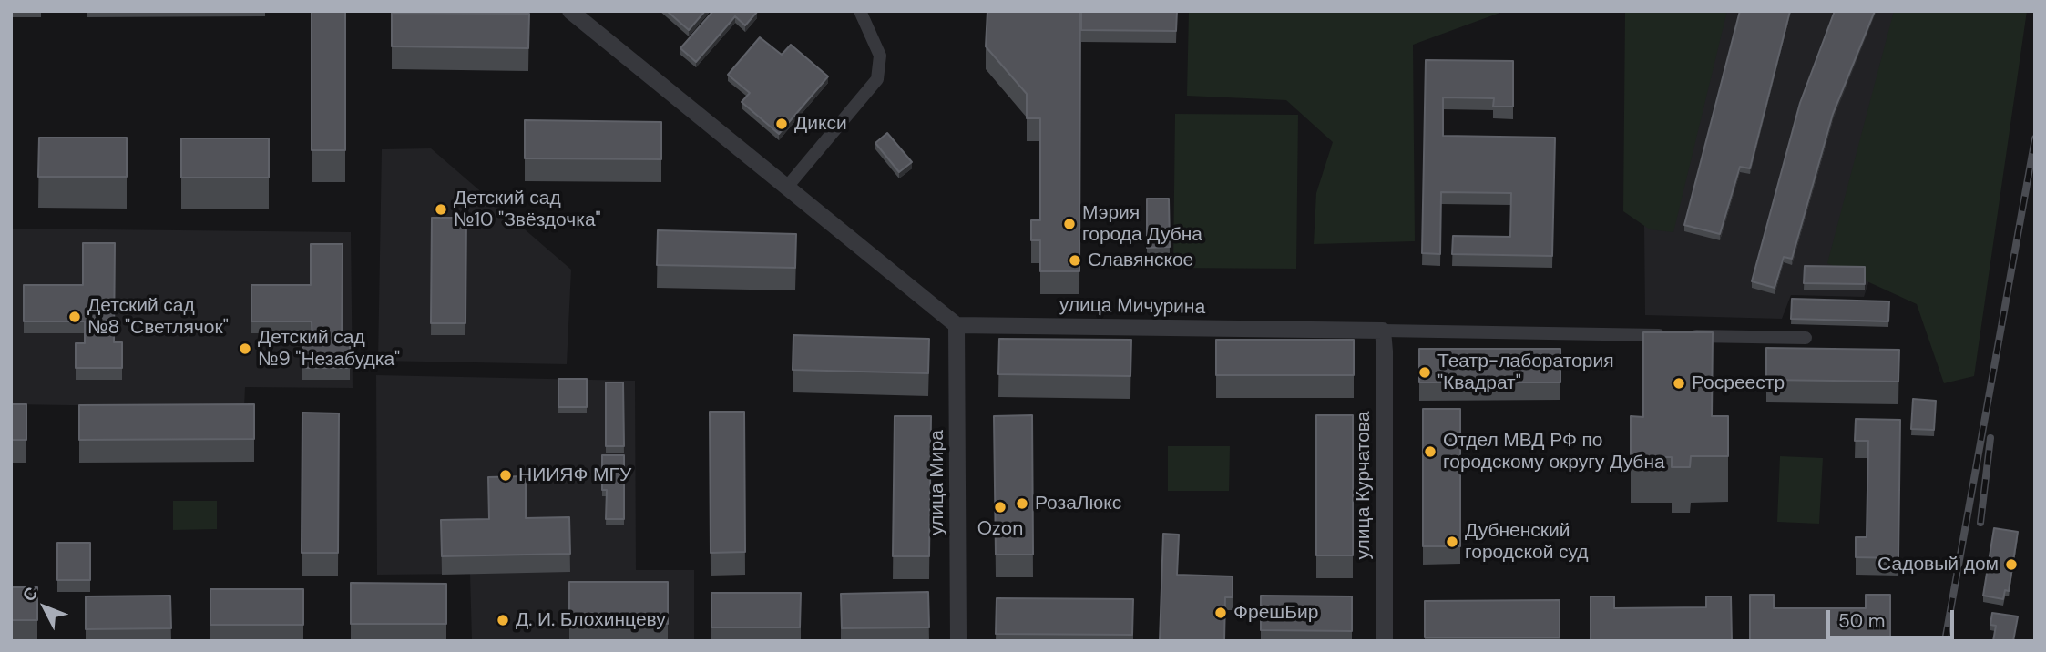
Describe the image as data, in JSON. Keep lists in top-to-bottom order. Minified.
{"streets":{"street":["улица Мичурина","улица Мира","улица Курчатова"]},"crossings":[["улица Мичурина","улица Мира"],["улица Мичурина","улица Курчатова"]],"places":["Дикси","Детский сад №10 \"Звёздочка\"","Мэрия города Дубна","Славянское","Детский сад №8 \"Светлячок\"","Детский сад №9 \"Незабудка\"","Театр-лаборатория \"Квадрат\"","Росреестр","Отдел МВД РФ по городскому округу Дубна","НИИЯФ МГУ","РозаЛюкс","Ozon","Дубненский городской суд","Садовый дом","ФрешБир","Д. И. Блохинцеву"],"scale_bar":"50 m","north":"top left"}
